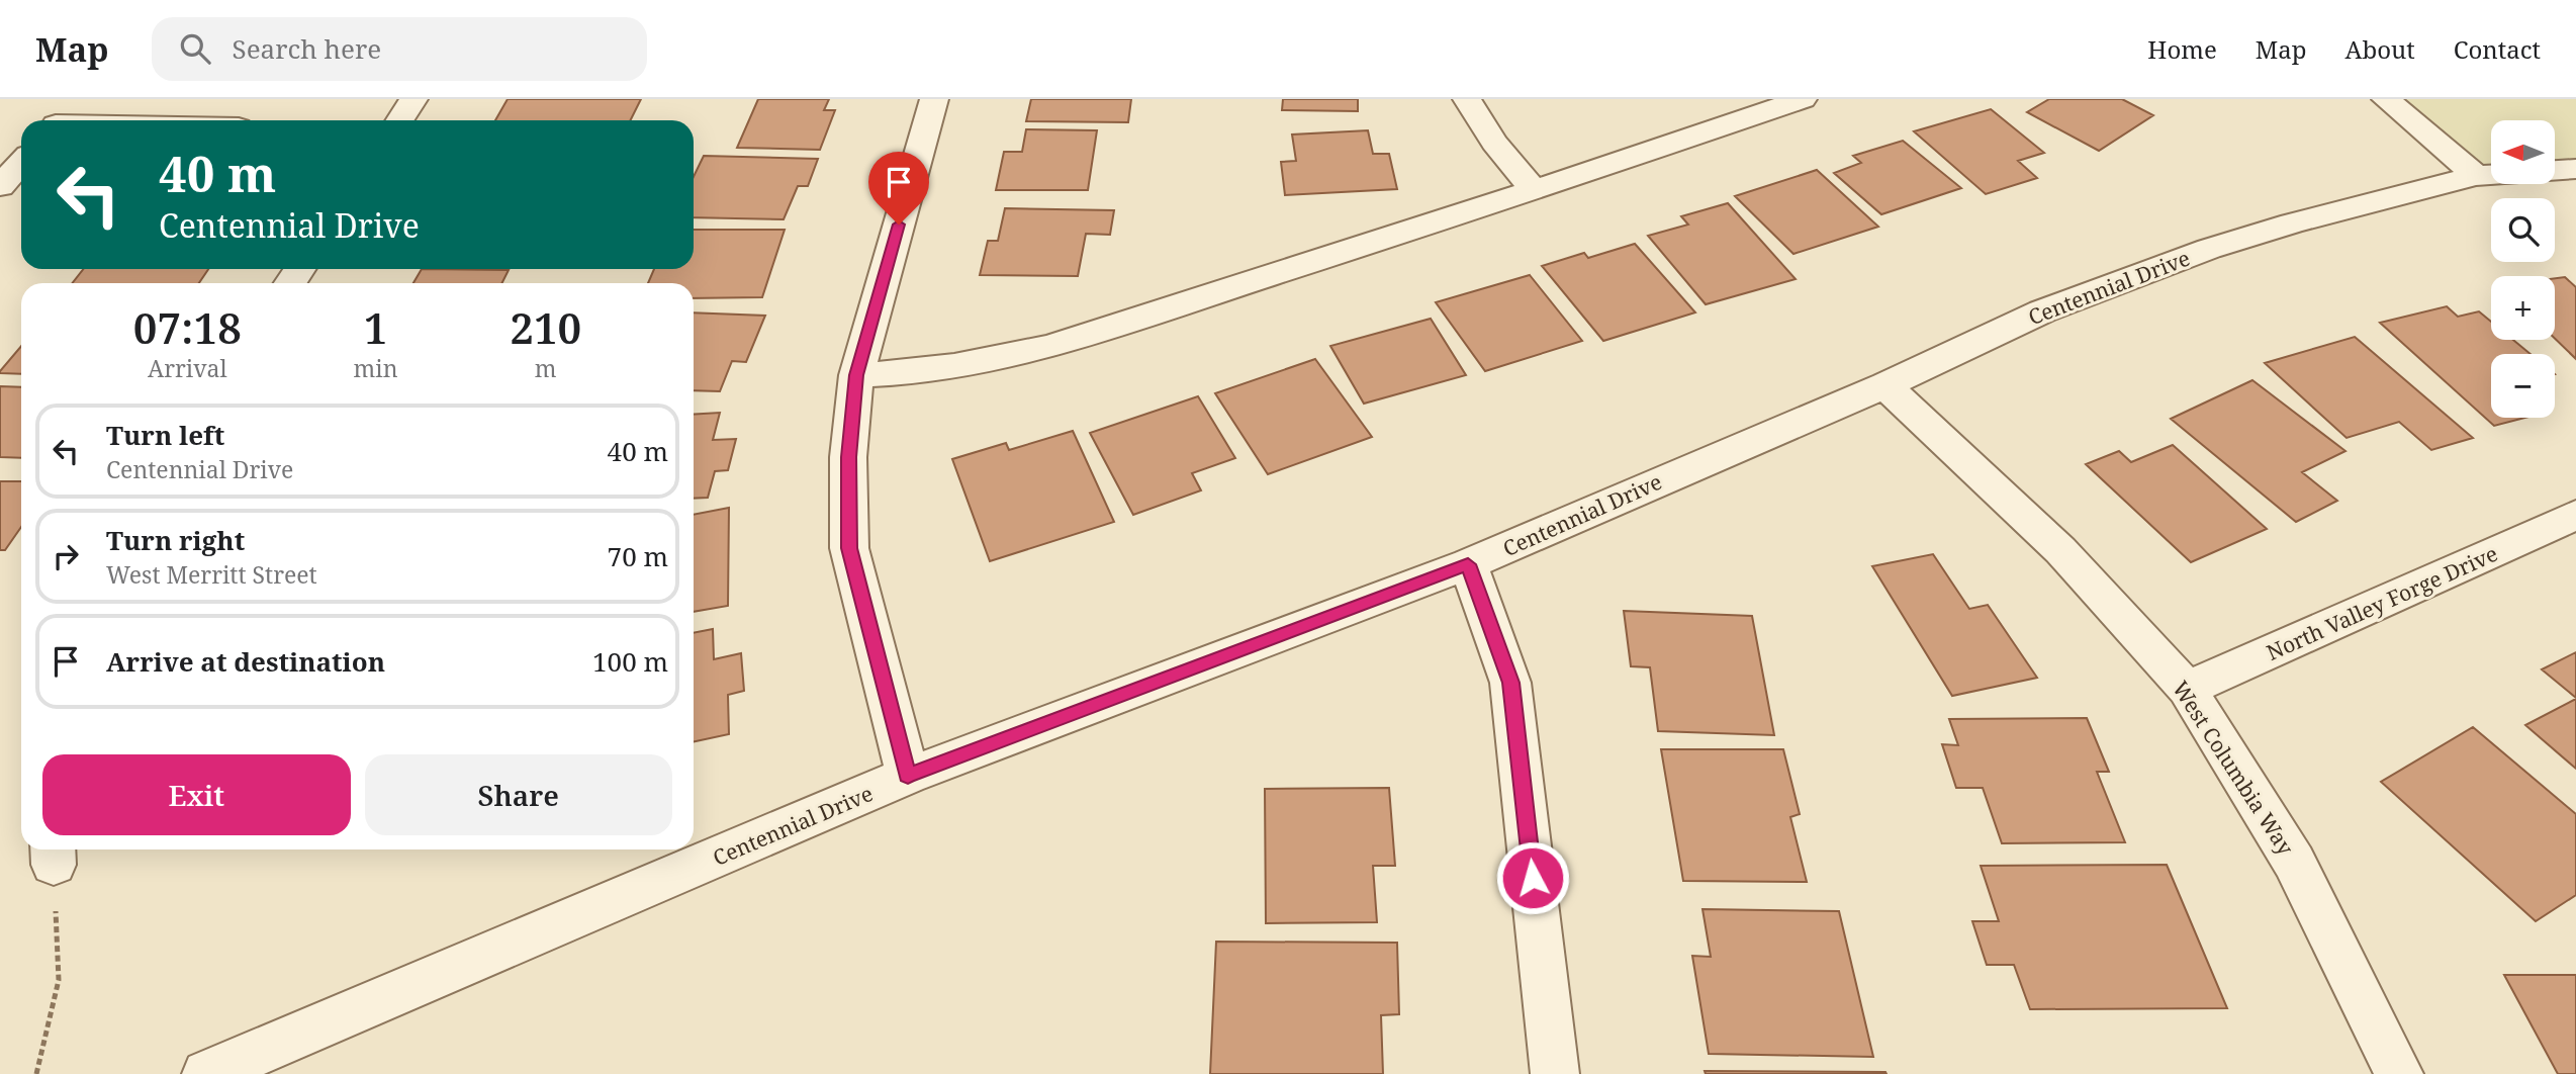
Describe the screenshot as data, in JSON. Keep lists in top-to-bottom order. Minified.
{"streets":{"street":["Centennial Drive","North Valley Forge Drive","West Columbia Way"]},"crossings":[["Centennial Drive","West Columbia Way"],["North Valley Forge Drive","West Columbia Way"]],"north":"left","page":{"header":"Map","search":"Search here","nav":["Home","Map","About","Contact"],"map_buttons":["+","−"],"turn":["40 m","Centennial Drive"],"eta":["07:18","Arrival","1","min","210","m"],"list":[{"name":"Turn left","note":"Centennial Drive","value":"40 m"},{"name":"Turn right","note":"West Merritt Street","value":"70 m"},{"name":"Arrive at destination","value":"100 m"}],"buttons":["Exit","Share"]}}
